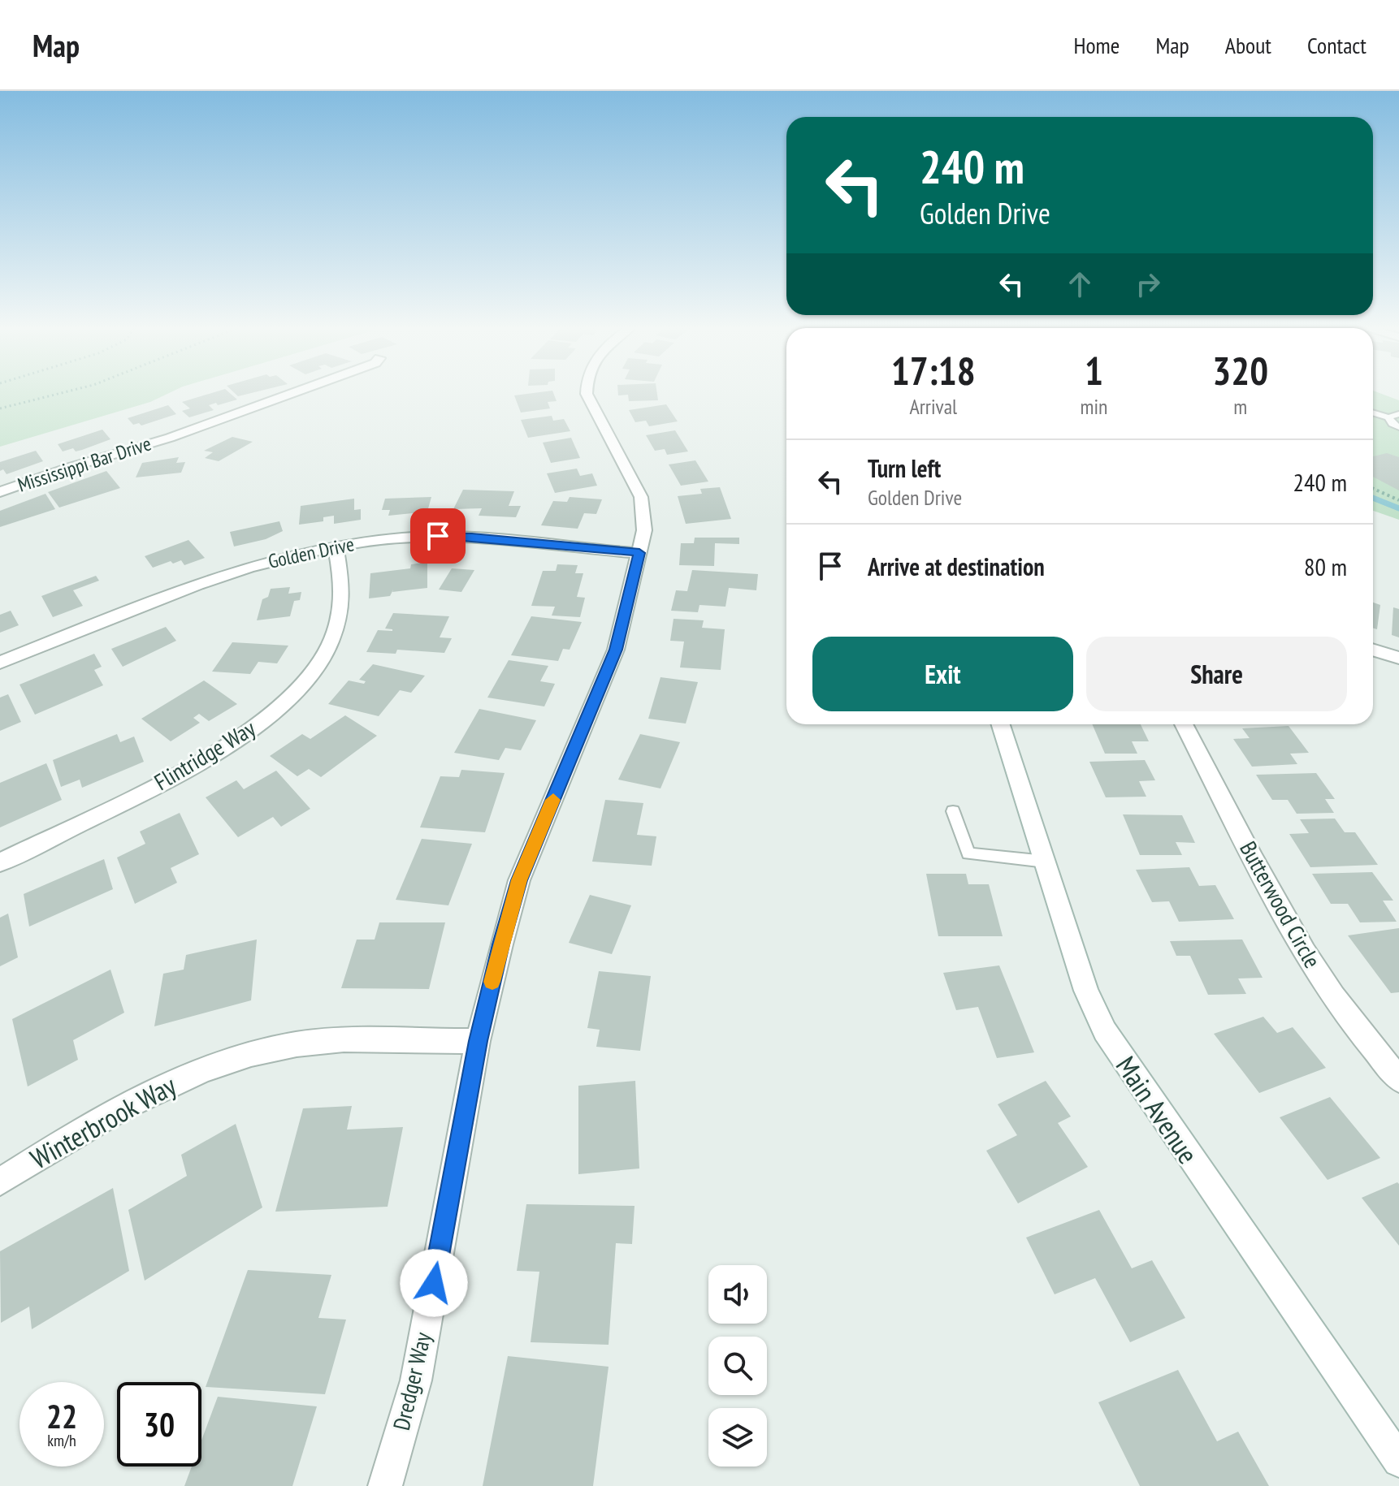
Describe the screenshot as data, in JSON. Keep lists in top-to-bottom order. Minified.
{"streets":{"street":["Mississippi Bar Drive","Golden Drive","Flintridge Way","Butterwood Circle","Main Avenue","Winterbrook Way","Dredger Way"]},"crossings":[["Golden Drive","Flintridge Way"],["Golden Drive","Dredger Way"],["Winterbrook Way","Dredger Way"]],"page":{"header":"Map","nav":["Home","Map","About","Contact"],"turn":["240 m","Golden Drive"],"eta":["17:18","Arrival","1","min","320","m"],"list":[{"name":"Turn left","note":"Golden Drive","value":"240 m"},{"name":"Arrive at destination","value":"80 m"}],"buttons":["Exit","Share"],"speed":"22 km/h","limit":"30"}}
